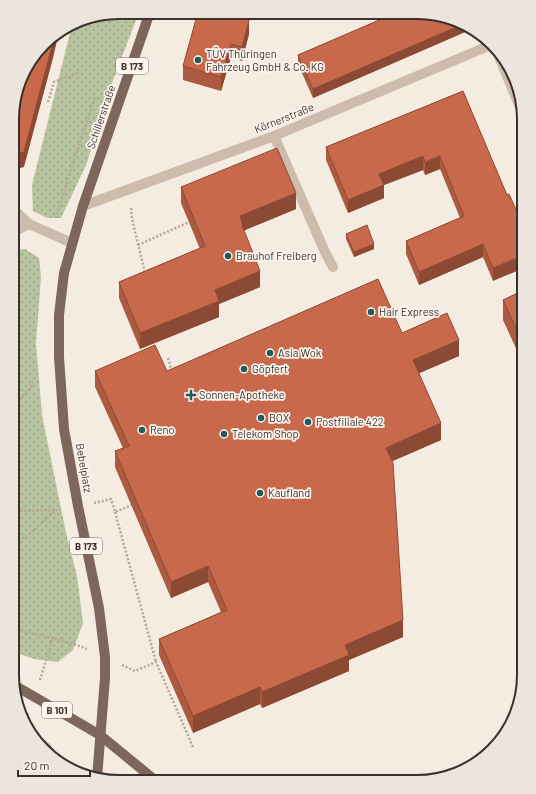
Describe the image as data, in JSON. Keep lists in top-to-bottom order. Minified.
{"streets":{"main road":["B 173","Schillerstraße","Bebelplatz","B 101"],"street":["Körnerstraße"]},"crossings":[["B 173","Bebelplatz"],["B 173","B 101"],["Schillerstraße","Körnerstraße"],["Schillerstraße","Bebelplatz"],["Körnerstraße","Bebelplatz"],["Bebelplatz","B 101"]],"places":{"other":["TÜV Thüringen Fahrzeug GmbH & Co. KG","Brauhof Freiberg","Hair Express","Asia Wok","Göpfert","BOX","Postfiliale 422","Reno","Telekom Shop","Kaufland"],"health":["Sonnen-Apotheke"]},"scale_bar":"20 m"}
